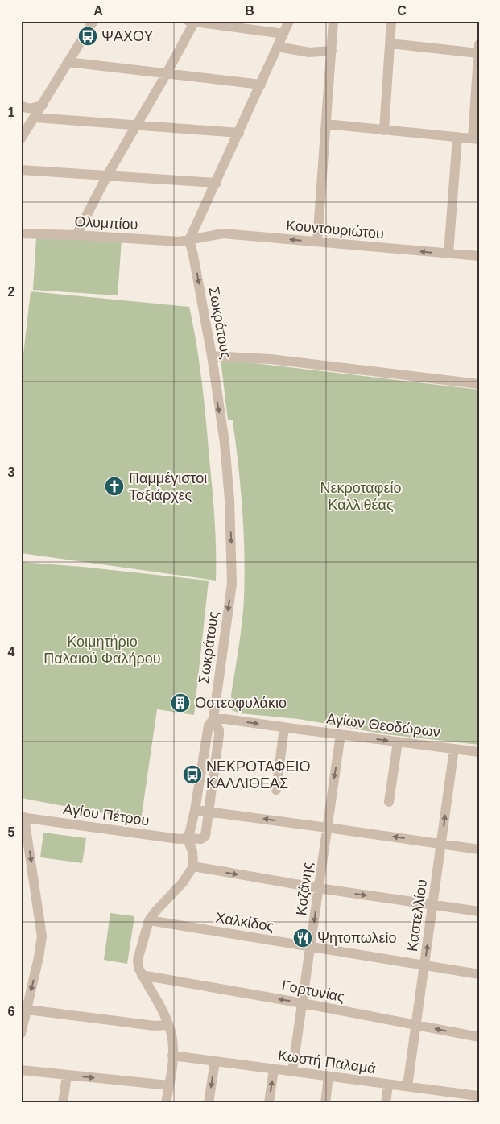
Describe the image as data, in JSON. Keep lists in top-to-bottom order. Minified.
{"streets":{"street":["Ολυμπίου","Κουντουριώτου","Σωκράτους","Αγίων Θεοδώρων","Αγίου Πέτρου","Κοζάνης","Καστελλίου","Χαλκίδος","Γορτυνίας","Κωστή Παλαμά"]},"crossings":[["Ολυμπίου","Κουντουριώτου"],["Ολυμπίου","Σωκράτους"],["Κουντουριώτου","Σωκράτους"],["Σωκράτους","Αγίων Θεοδώρων"],["Σωκράτους","Αγίου Πέτρου"],["Αγίων Θεοδώρων","Κοζάνης"],["Αγίων Θεοδώρων","Καστελλίου"],["Κοζάνης","Χαλκίδος"],["Κοζάνης","Γορτυνίας"],["Κοζάνης","Κωστή Παλαμά"],["Καστελλίου","Χαλκίδος"],["Καστελλίου","Γορτυνίας"],["Καστελλίου","Κωστή Παλαμά"]],"one_way":["Κουντουριώτου","Σωκράτους","Αγίων Θεοδώρων","Γορτυνίας"],"parks":["Νεκροταφείο Καλλιθέας","Κοιμητήριο Παλαιού Φαλήρου"],"places":{"bus stop":["ΨΑΧΟΥ","ΝΕΚΡΟΤΑΦΕΙΟ ΚΑΛΛΙΘΕΑΣ"],"church":["Παμμέγιστοι Ταξιάρχες"],"building":["Οστεοφυλάκιο"],"restaurant":["Ψητοπωλείο"]},"grid":{"columns":["A","B","C"],"rows":["1","2","3","4","5","6"]}}
